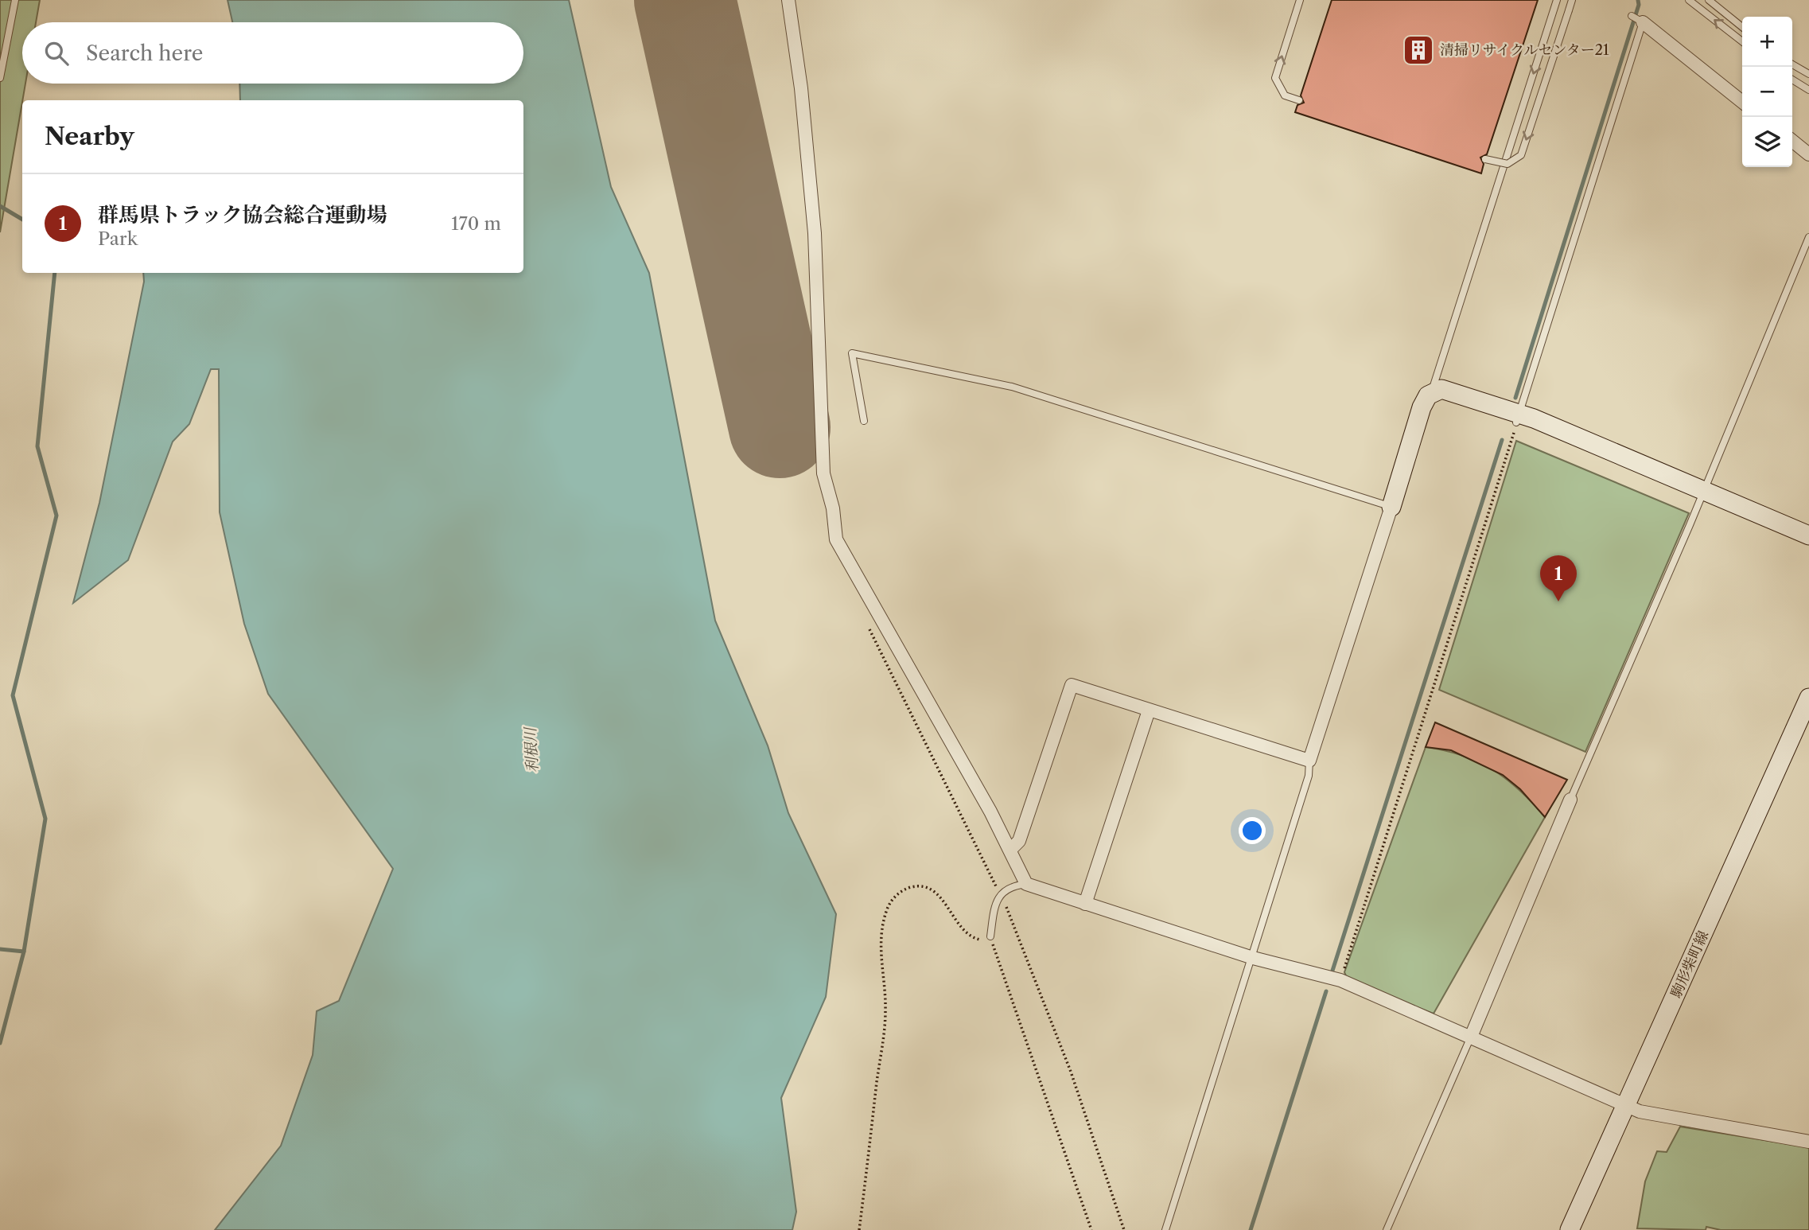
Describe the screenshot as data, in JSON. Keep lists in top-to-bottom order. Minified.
{"streets":{"street":["駒形柴町線"]},"water":["利根川"],"places":{"building":["清掃リサイクルセンター21"]},"page":{"map_buttons":["+","−"],"search":"Search here","heading":"Nearby","list":[{"mark":"1","name":"群馬県トラック協会総合運動場","note":"Park","value":"170 m"}],"pins":"1"}}
